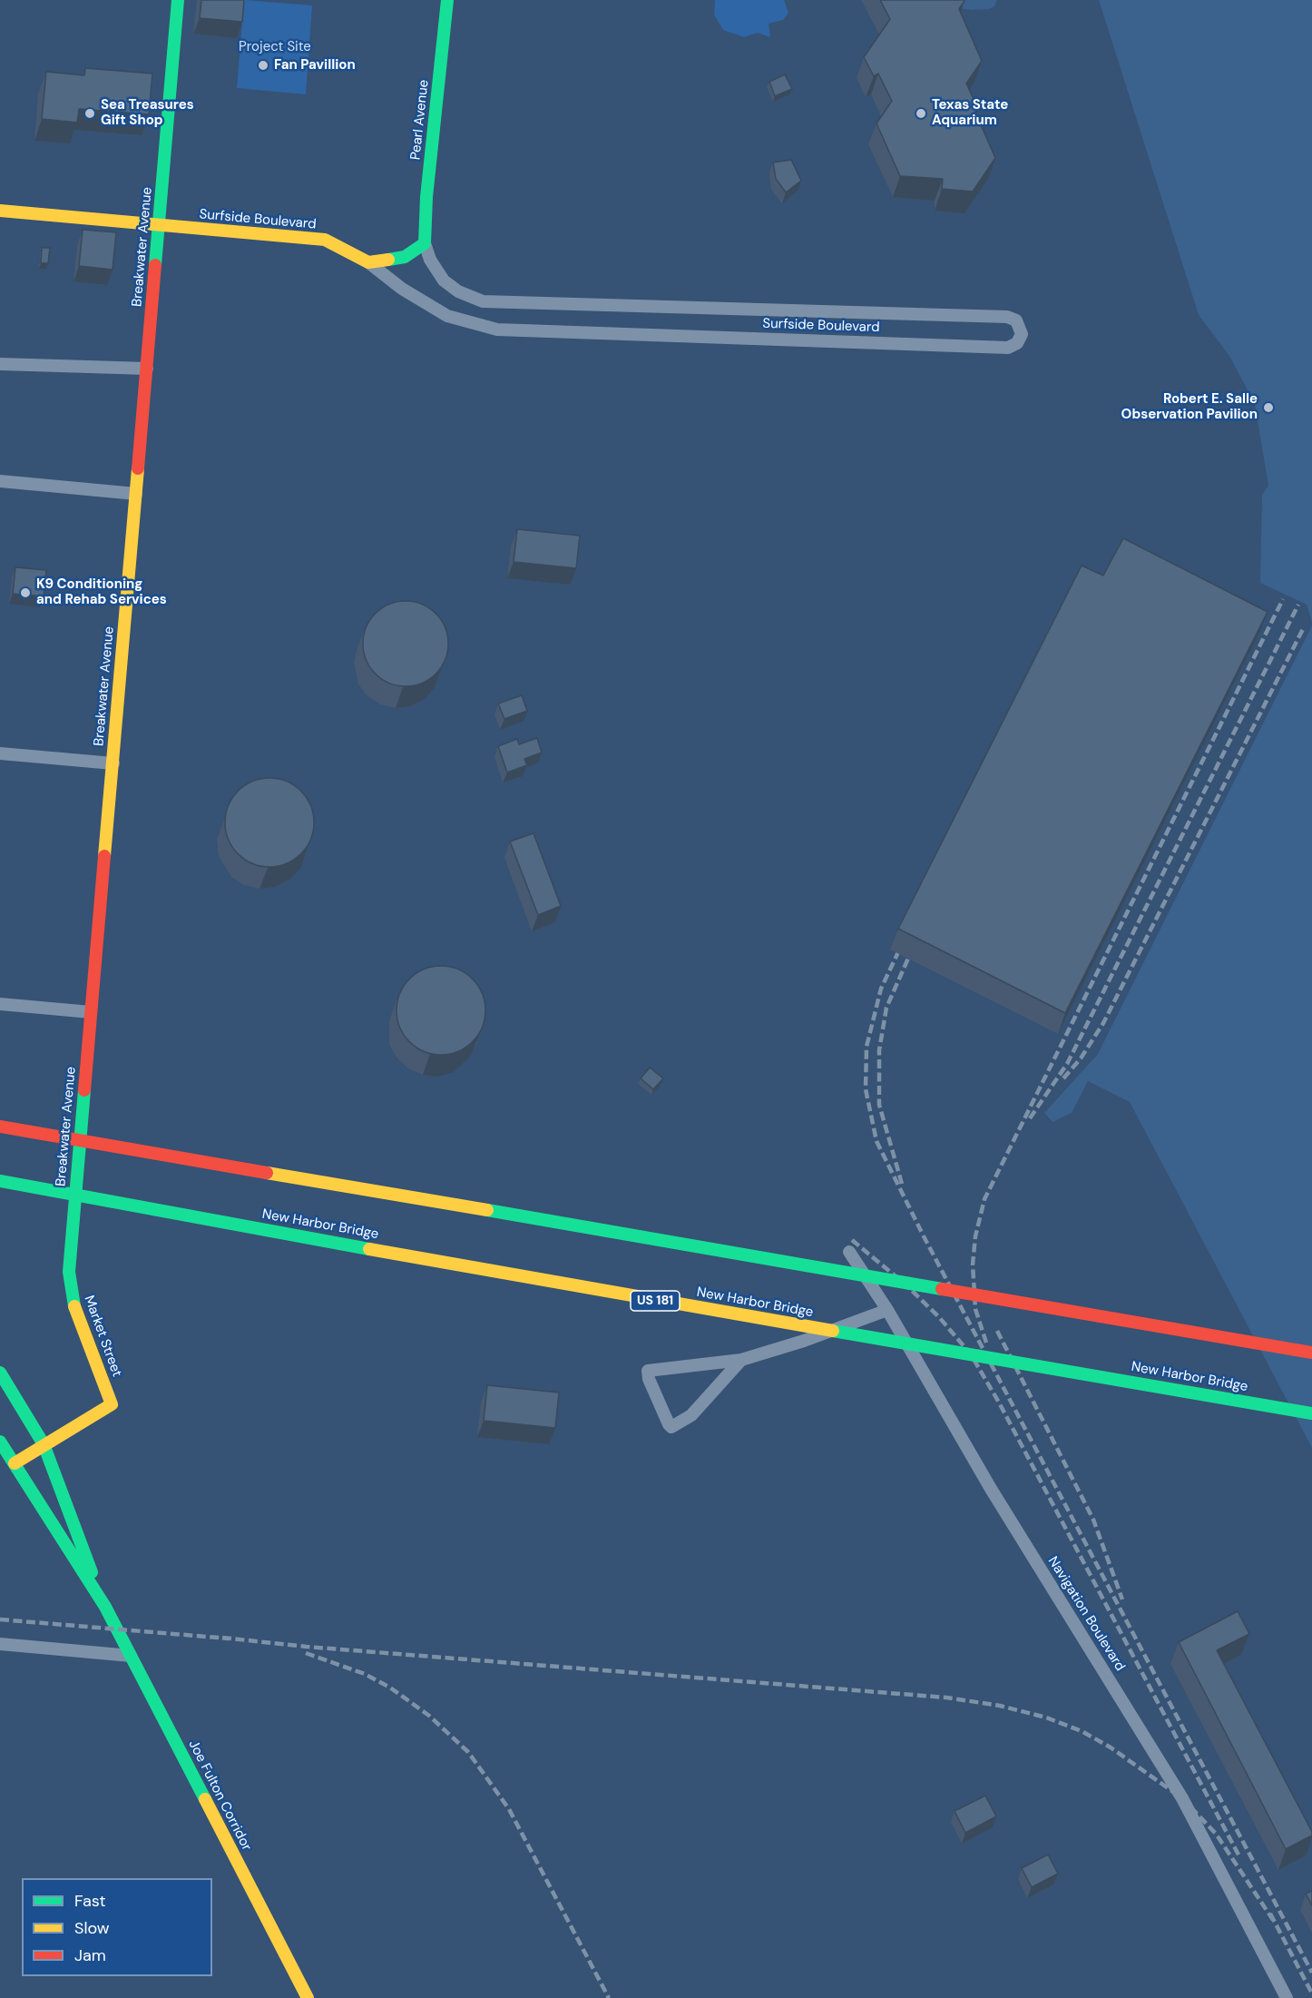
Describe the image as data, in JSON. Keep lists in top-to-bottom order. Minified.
{"streets":{"main road":["Pearl Avenue","Surfside Boulevard","Breakwater Avenue","New Harbor Bridge","US 181","Market Street","Joe Fulton Corridor"],"street":["Navigation Boulevard"]},"crossings":[["Pearl Avenue","Surfside Boulevard"],["Surfside Boulevard","Breakwater Avenue"],["Breakwater Avenue","Market Street"],["Market Street","Joe Fulton Corridor"]],"parks":["Project Site"],"places":["Fan Pavillion","Sea Treasures Gift Shop","Texas State Aquarium","Robert E. Salle Observation Pavilion","K9 Conditioning and Rehab Services"],"legend":["Fast","Slow","Jam"]}
